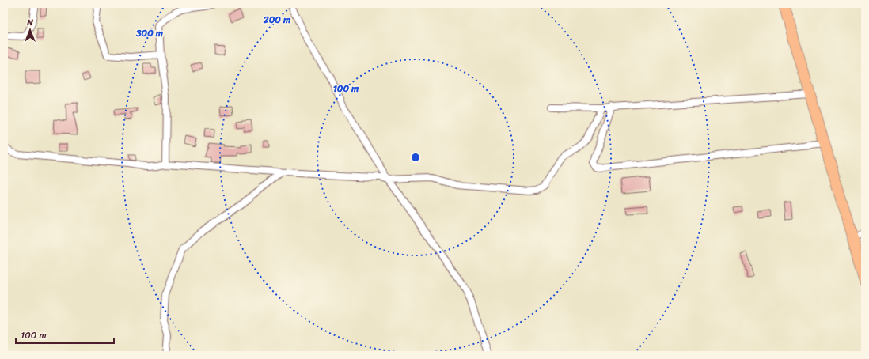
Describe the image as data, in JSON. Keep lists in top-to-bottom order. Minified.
{"scale_bar":"100 m","north":"top","rings":["200 m","300 m","100 m"]}
